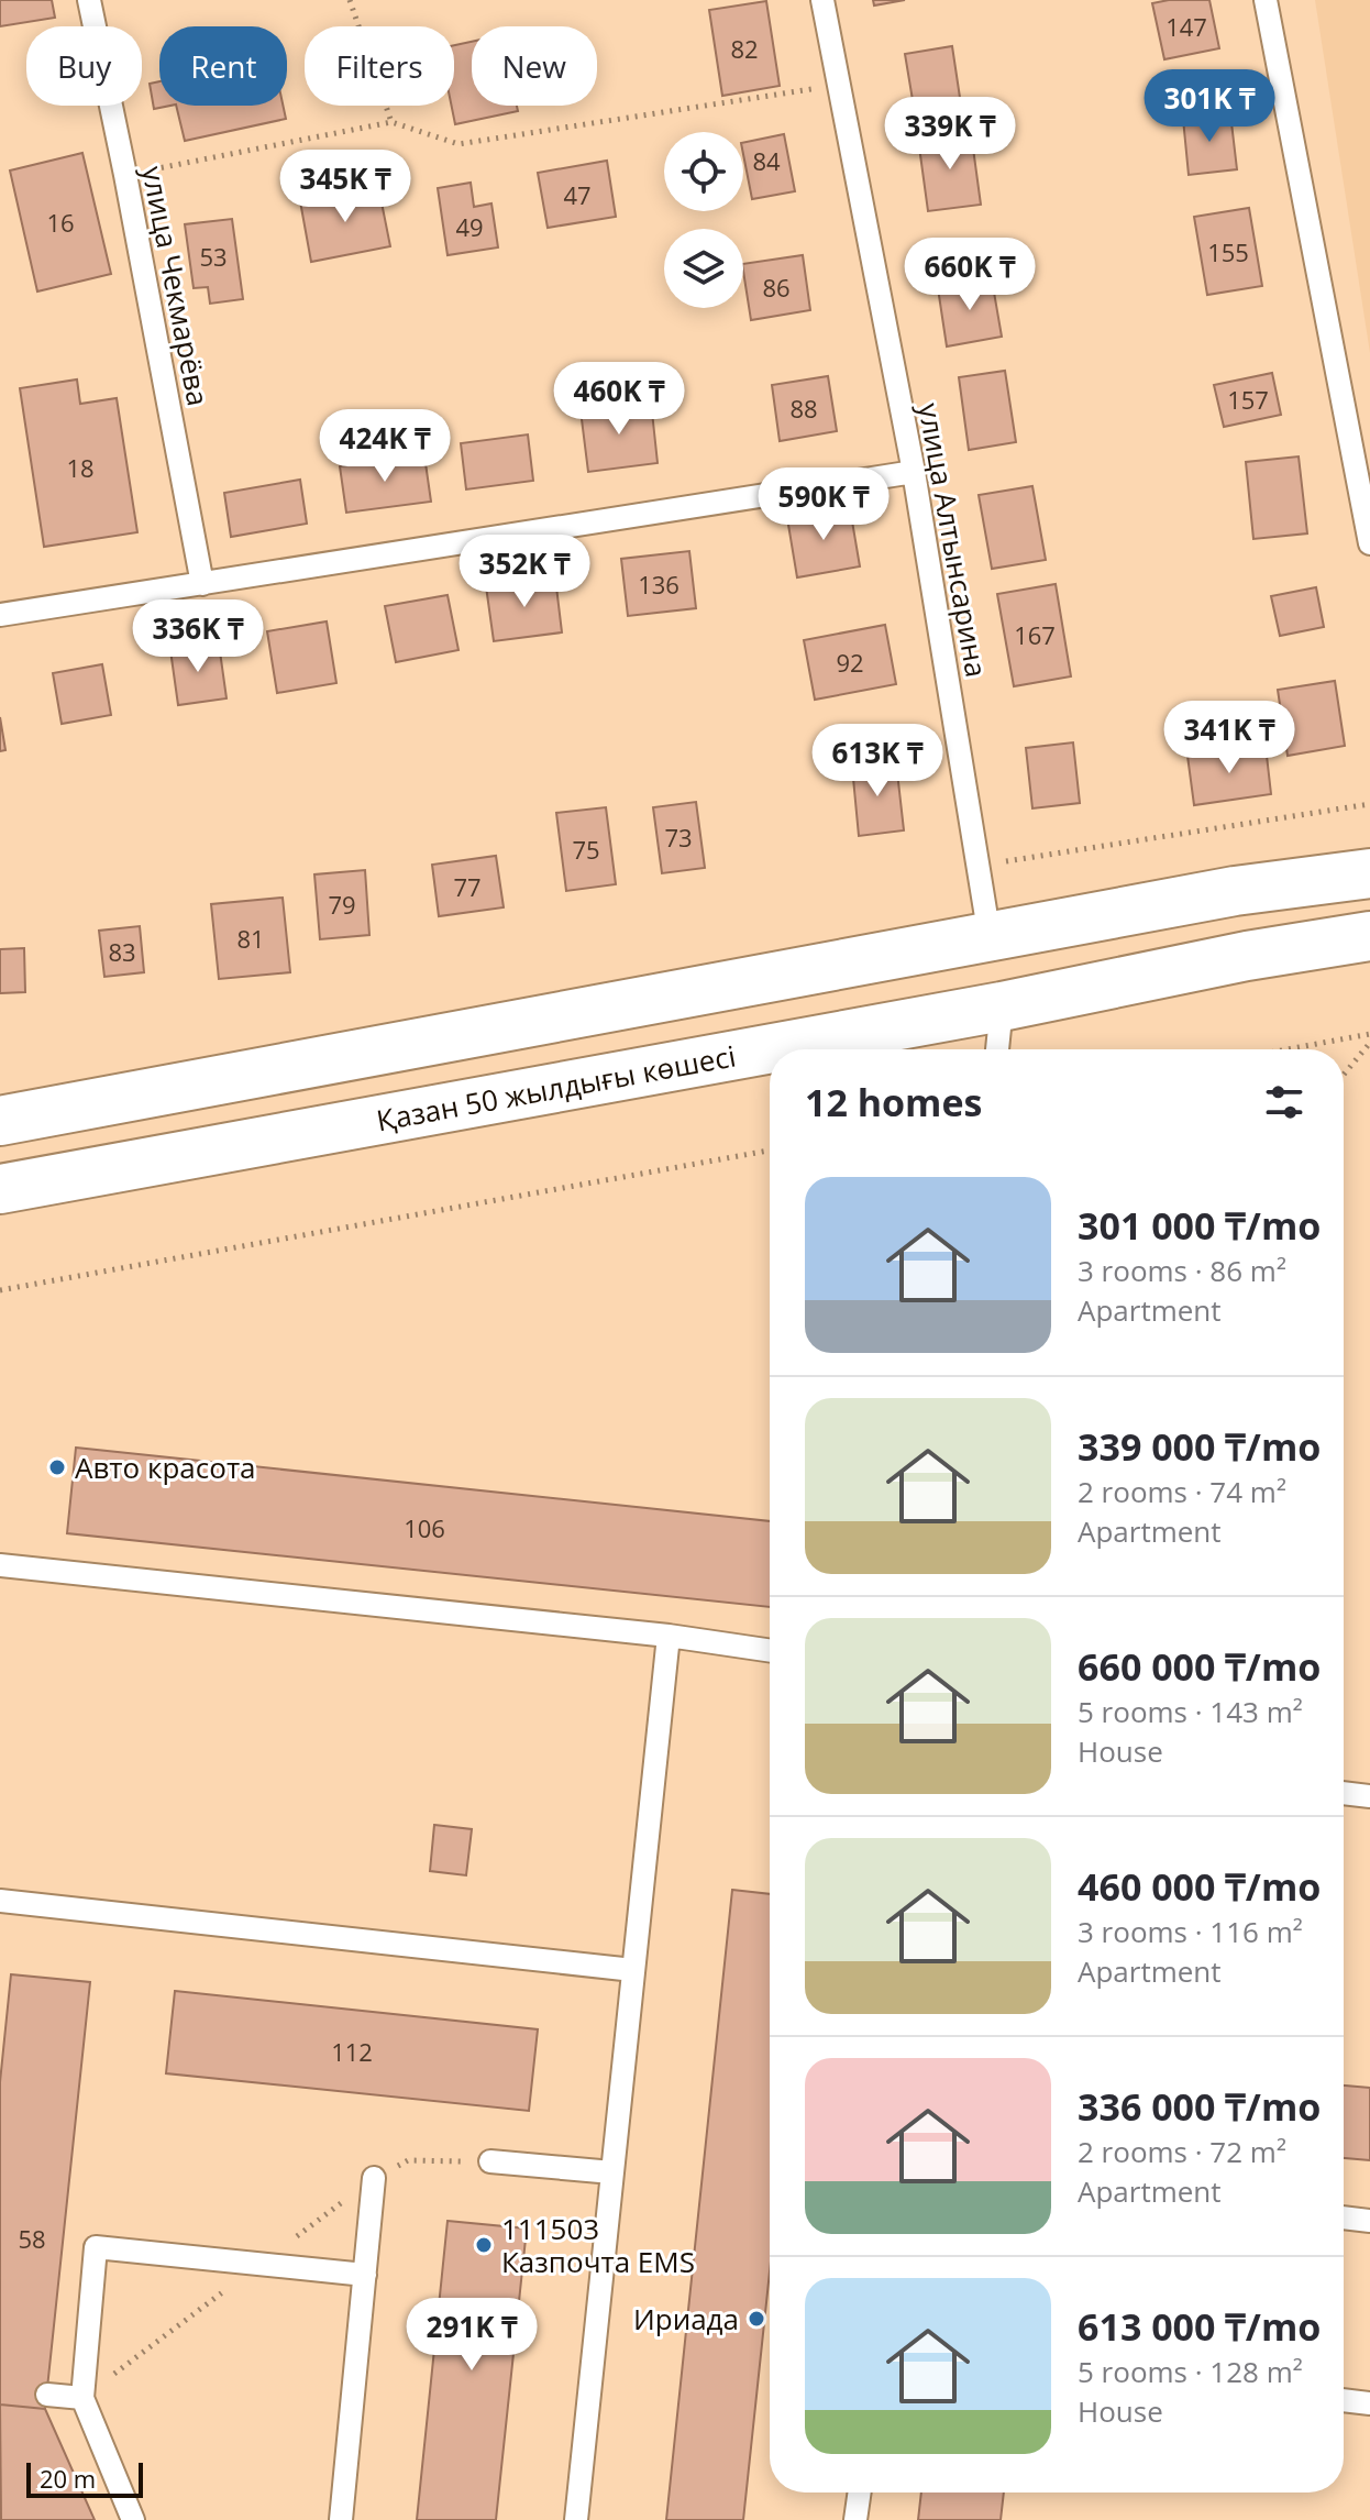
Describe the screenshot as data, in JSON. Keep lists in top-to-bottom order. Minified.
{"streets":{"street":["Қазан 50 жылдығы көшесі"],"lane":["улица Чекмарёва","улица Алтынсарина"]},"places":["Авто красота","111503 Казпочта EMS","Ириада"],"house_numbers":["147","82","84","47","16","49","155","53","86","157","88","18","136","167","92","73","75","77","79","81","83","106","112","58"],"scale_bar":"20 m","page":{"chip":["Buy","Rent","Filters","New"],"price":["301K ₸","339K ₸","345K ₸","660K ₸","460K ₸","424K ₸","590K ₸","352K ₸","336K ₸","341K ₸","613K ₸","291K ₸"],"heading":"12 homes","list":[{"name":"301 000 ₸/mo","note":"3 rooms · 86 m² · Apartment"},{"name":"339 000 ₸/mo","note":"2 rooms · 74 m² · Apartment"},{"name":"660 000 ₸/mo","note":"5 rooms · 143 m² · House"},{"name":"460 000 ₸/mo","note":"3 rooms · 116 m² · Apartment"},{"name":"336 000 ₸/mo","note":"2 rooms · 72 m² · Apartment"},{"name":"613 000 ₸/mo","note":"5 rooms · 128 m² · House"}],"scale":"20 m"}}
